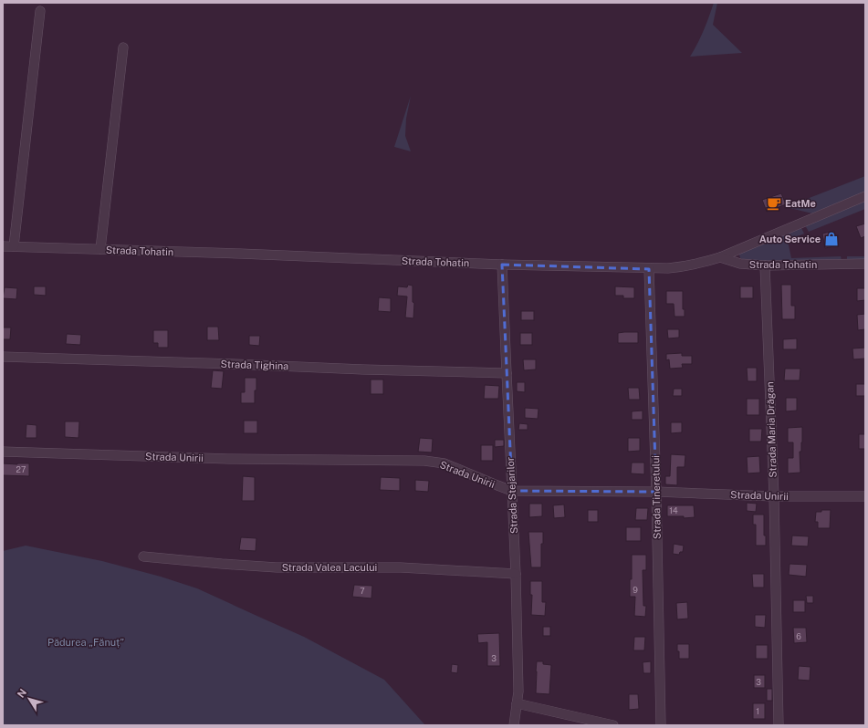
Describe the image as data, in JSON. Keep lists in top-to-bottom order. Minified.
{"streets":{"street":["Strada Tohatin","Strada Tighina","Strada Maria Drăgan","Strada Unirii","Strada Stejarilor","Strada Tineretului","Strada Valea Lacului"]},"crossings":[["Strada Tohatin","Strada Maria Drăgan"],["Strada Tohatin","Strada Stejarilor"],["Strada Tohatin","Strada Tineretului"],["Strada Tighina","Strada Stejarilor"],["Strada Maria Drăgan","Strada Unirii"],["Strada Unirii","Strada Stejarilor"],["Strada Unirii","Strada Tineretului"],["Strada Stejarilor","Strada Valea Lacului"]],"parks":["Pădurea „Fănuț”"],"places":{"cafe":["EatMe"],"shop":["Auto Service"]},"house_numbers":["27","14","9","7","6","3","3","1"],"north":"top left"}
